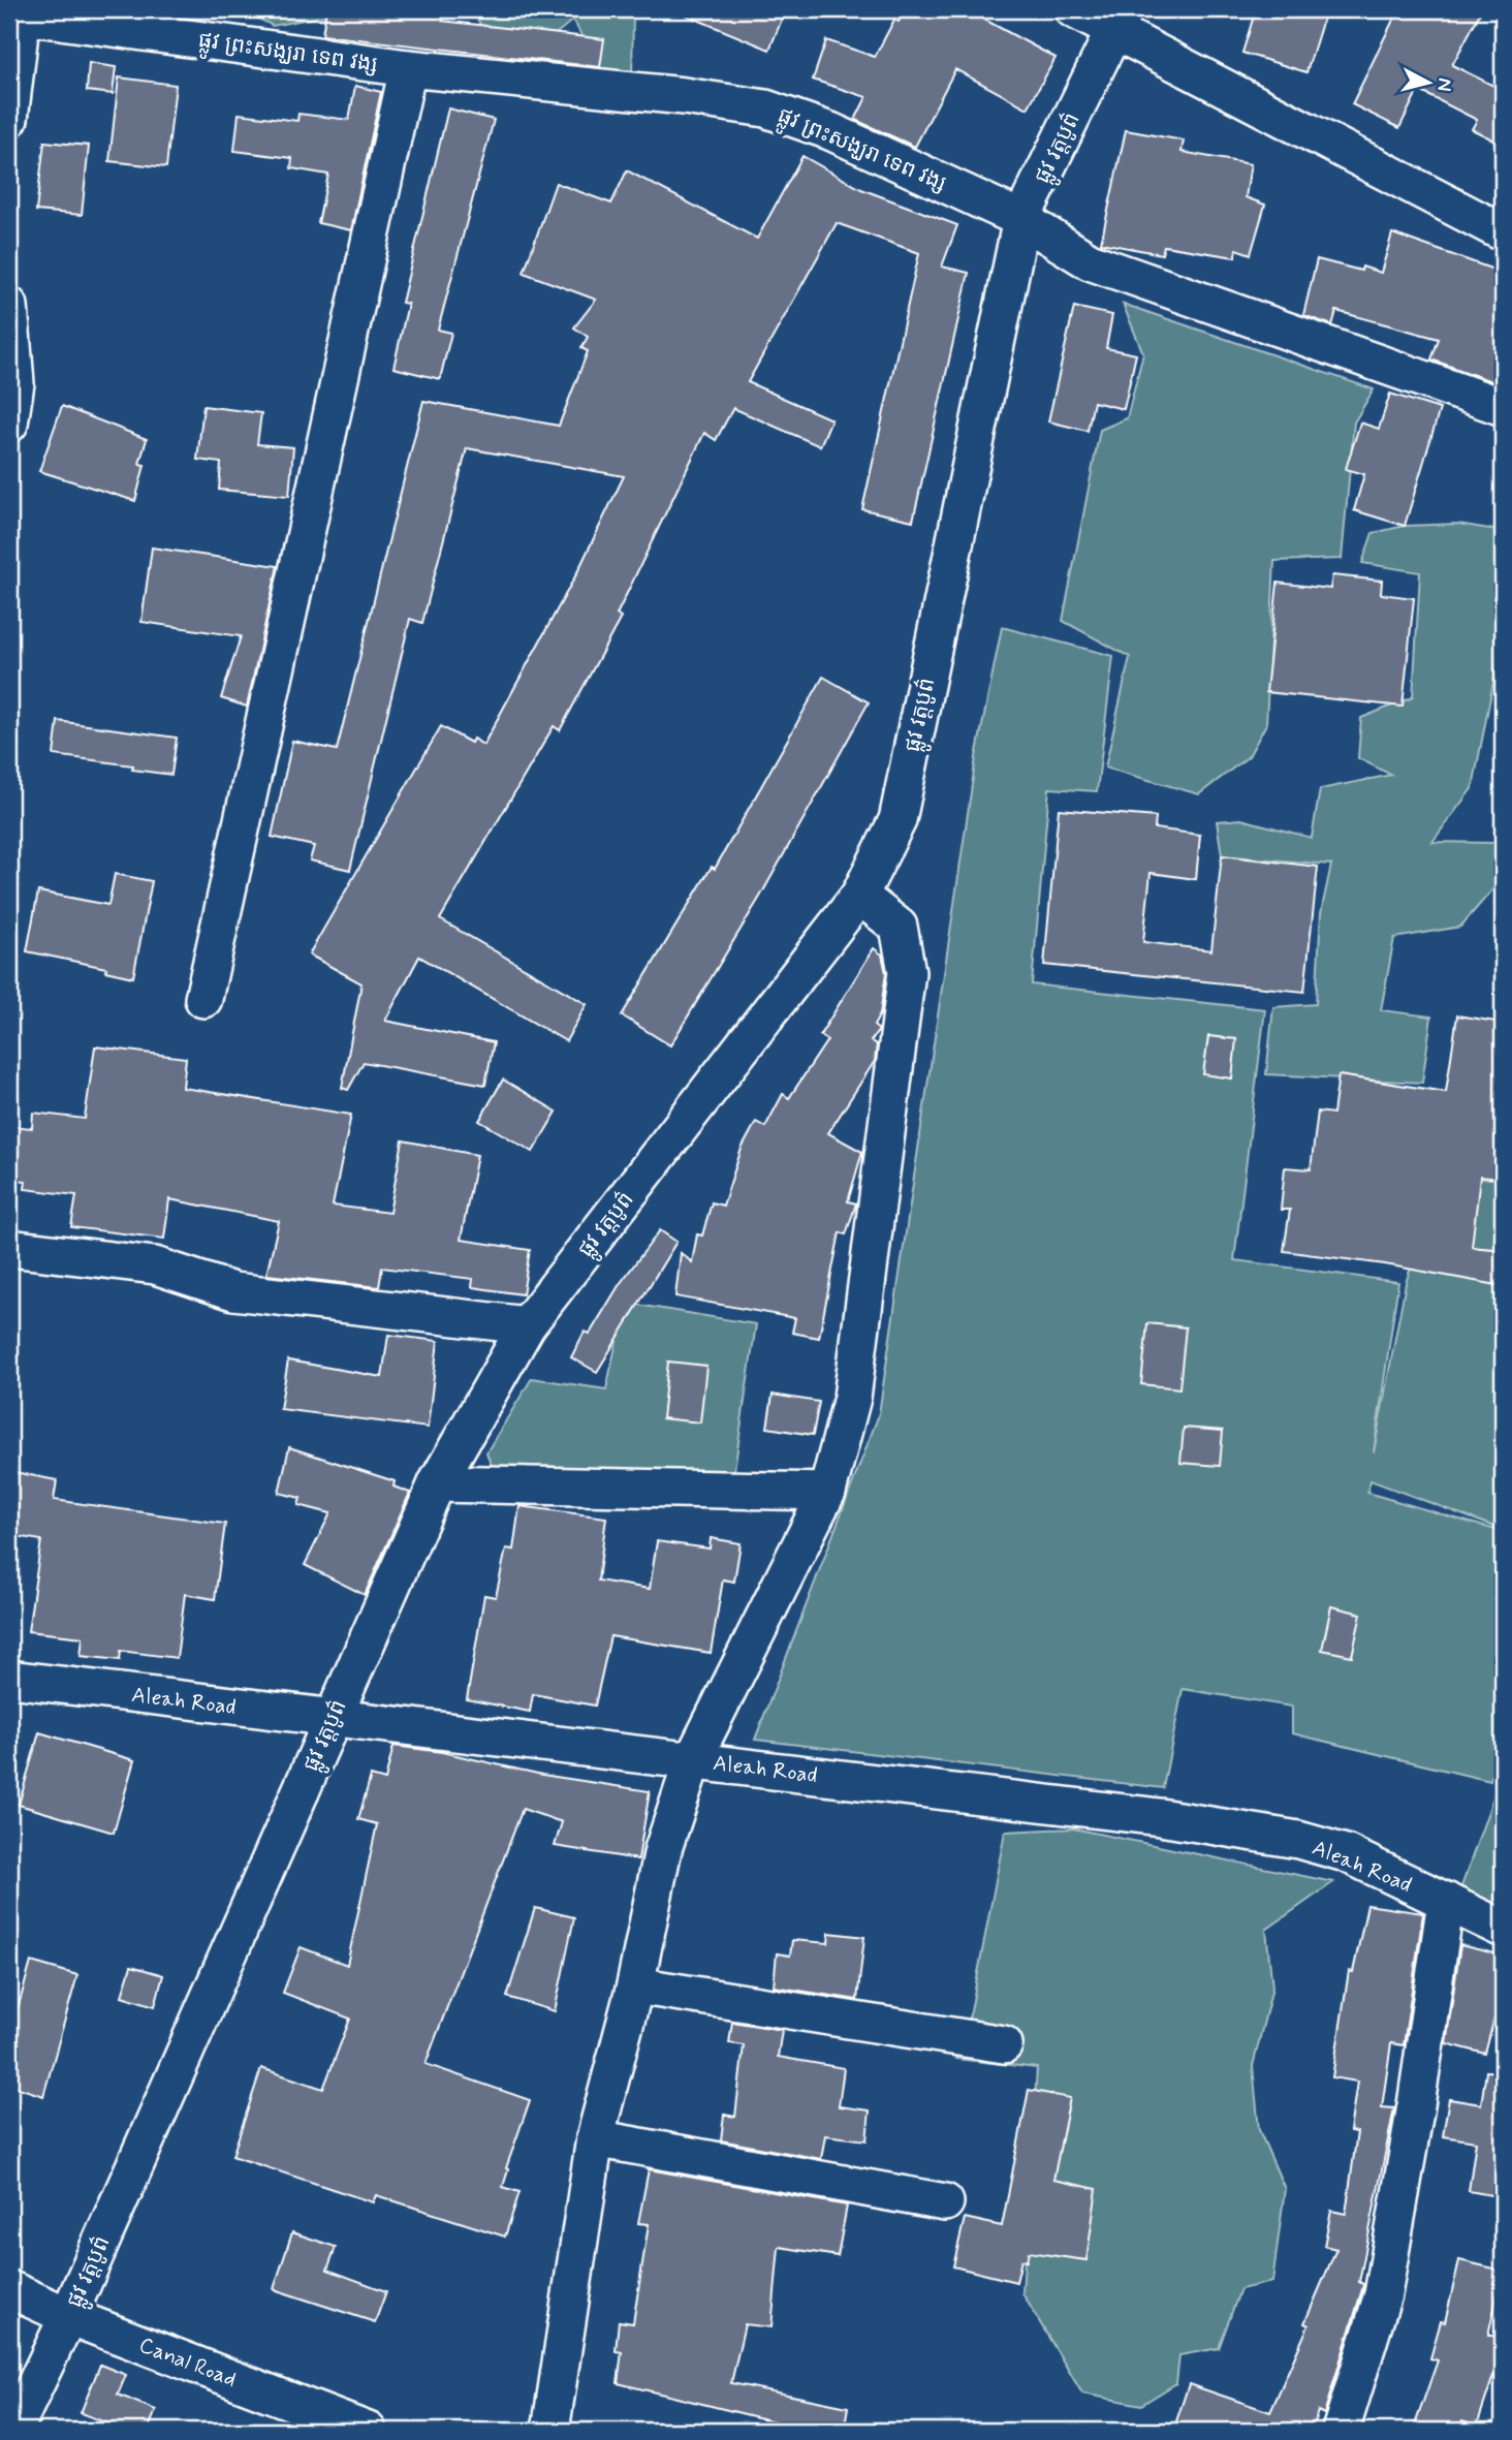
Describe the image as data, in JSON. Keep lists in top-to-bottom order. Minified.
{"streets":{"street":["ផ្លូវ ព្រះសង្ឃរា ទេព វង្ស","ផ្លូវ វត្តបូព៌","Aleah Road","Canal Road"]},"crossings":[["ផ្លូវ ព្រះសង្ឃរា ទេព វង្ស","ផ្លូវ វត្តបូព៌"],["ផ្លូវ វត្តបូព៌","Aleah Road"],["ផ្លូវ វត្តបូព៌","Canal Road"]],"north":"right"}
